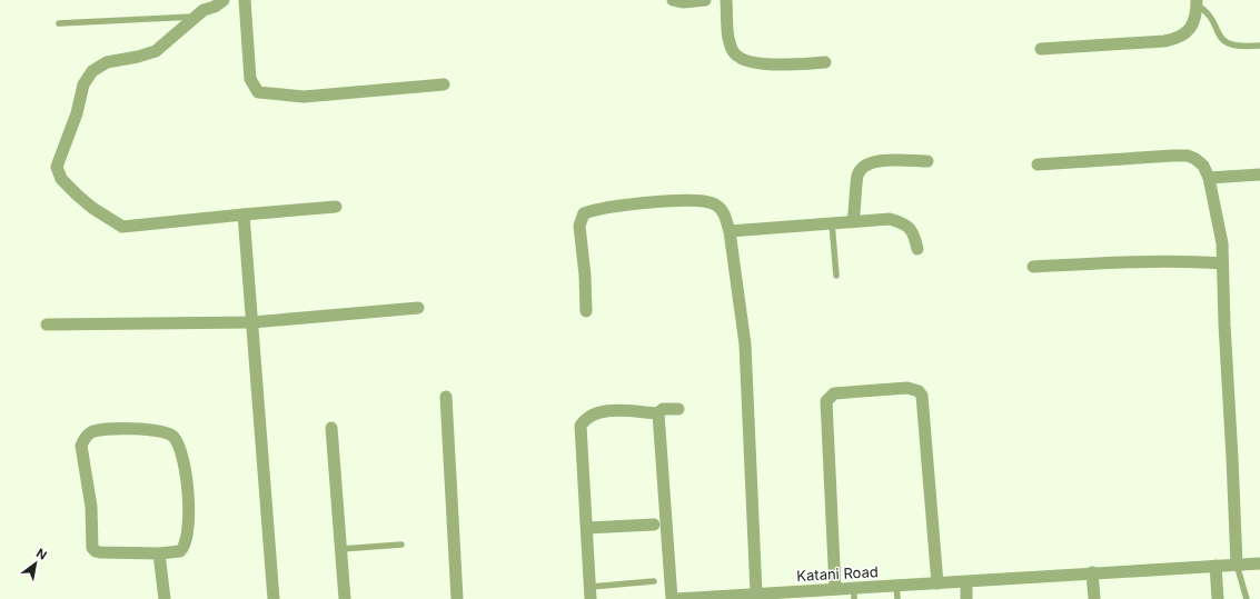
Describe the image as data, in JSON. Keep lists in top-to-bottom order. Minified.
{"streets":{"street":["Katani Road"]},"north":"top right"}
